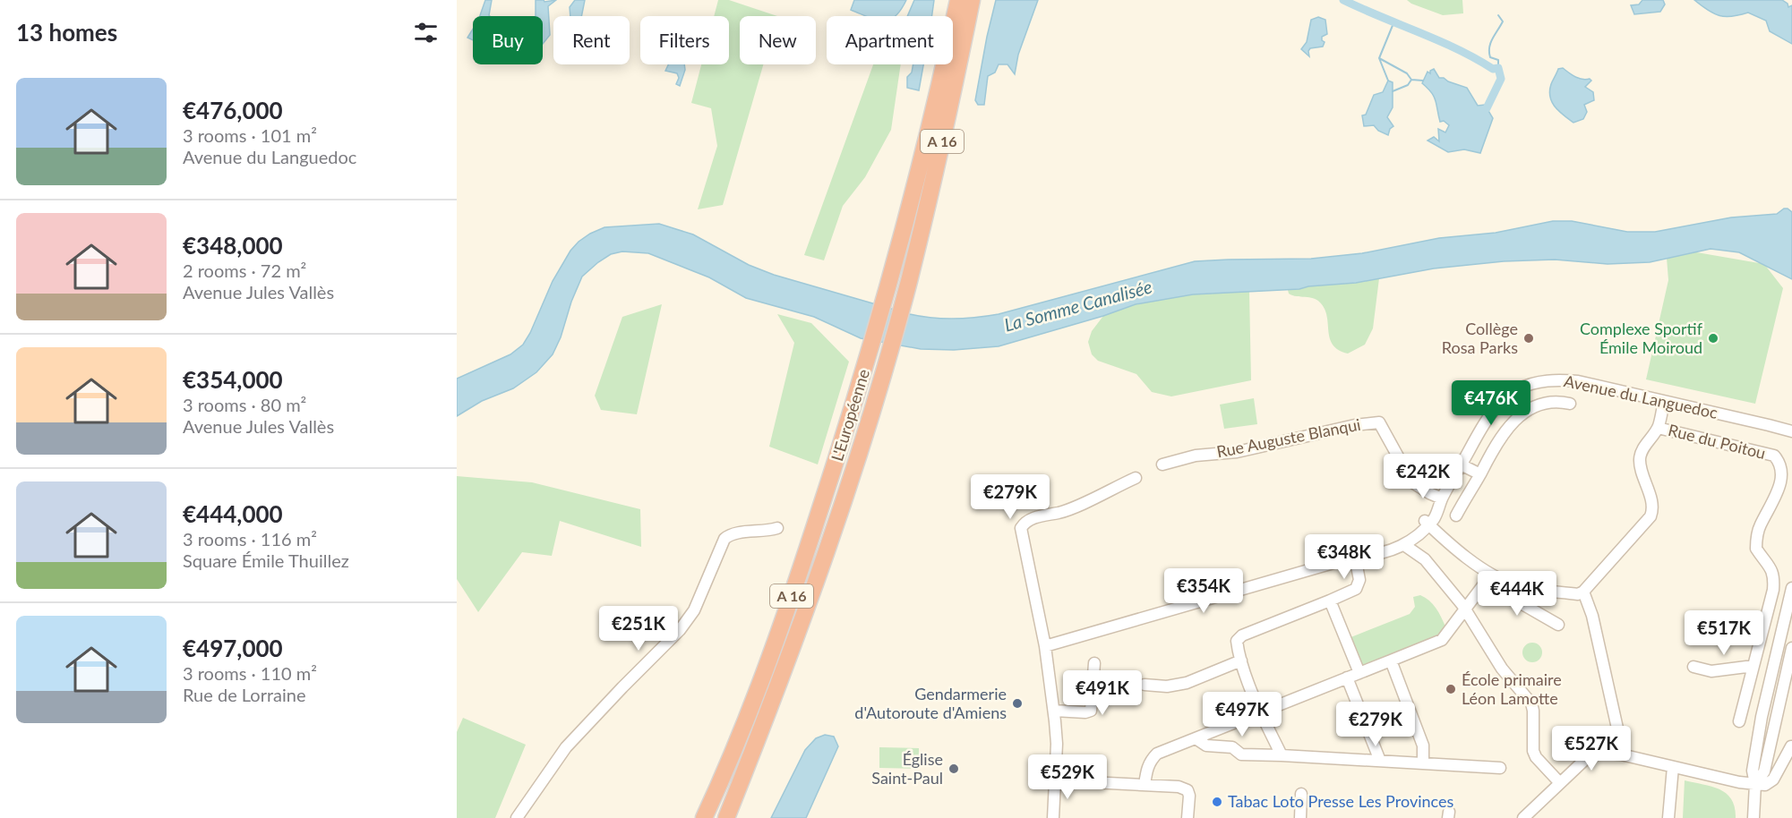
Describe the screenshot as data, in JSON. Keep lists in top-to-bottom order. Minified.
{"streets":{"highway":["A 16","L'Européenne"],"street":["Avenue du Languedoc","Rue Auguste Blanqui","Rue du Poitou"]},"crossings":[["Avenue du Languedoc","Rue Auguste Blanqui"]],"water":["La Somme Canalisée"],"places":["Collège Rosa Parks","Complexe Sportif Émile Moiroud","École primaire Léon Lamotte","Gendarmerie d'Autoroute d'Amiens","Église Saint-Paul","Tabac Loto Presse Les Provinces"],"page":{"heading":"13 homes","chip":["Buy","Rent","Filters","New","Apartment"],"list":[{"name":"€476,000","note":"3 rooms · 101 m² · Avenue du Languedoc"},{"name":"€348,000","note":"2 rooms · 72 m² · Avenue Jules Vallès"},{"name":"€354,000","note":"3 rooms · 80 m² · Avenue Jules Vallès"},{"name":"€444,000","note":"3 rooms · 116 m² · Square Émile Thuillez"},{"name":"€497,000","note":"3 rooms · 110 m² · Rue de Lorraine"}],"price":["€476K","€242K","€279K","€348K","€354K","€444K","€251K","€517K","€491K","€497K","€279K","€527K","€529K"]}}
